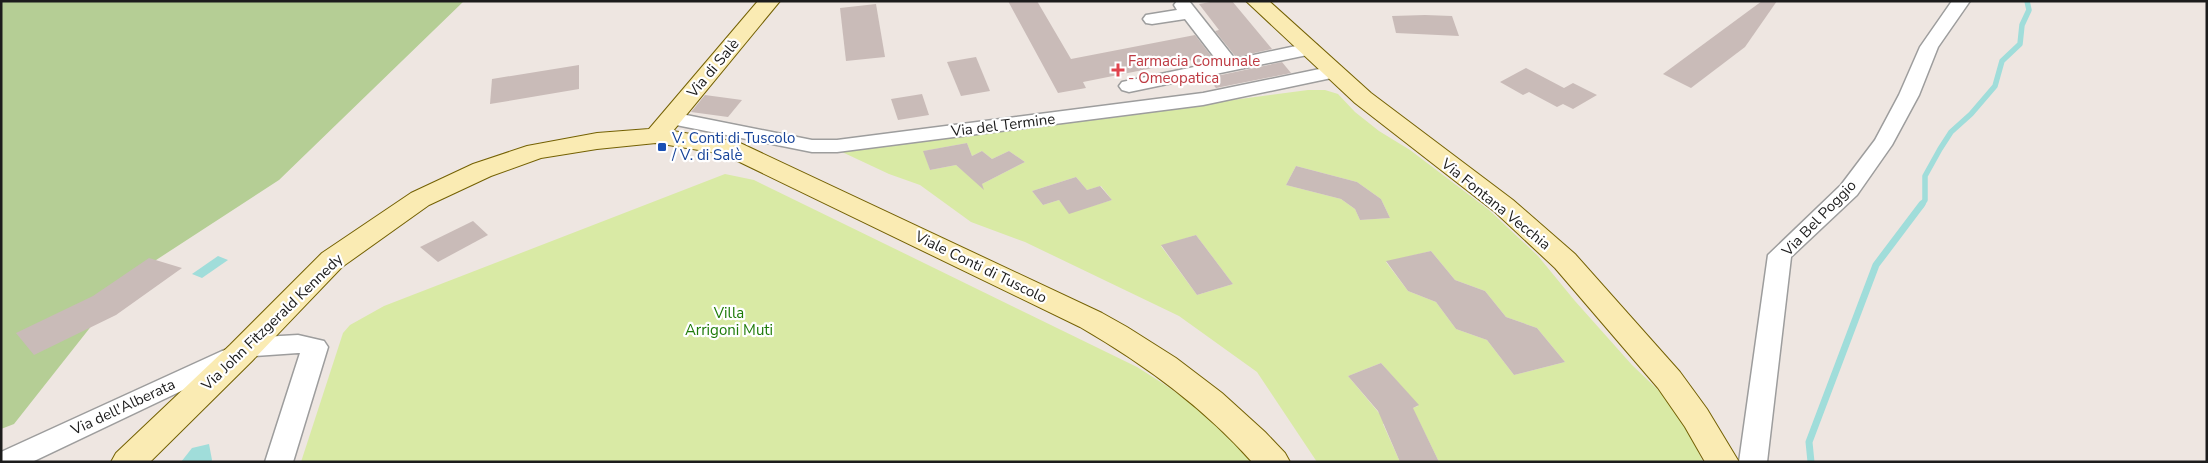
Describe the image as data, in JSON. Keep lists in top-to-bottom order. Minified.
{"streets":{"main road":["Via di Salè","Via Fontana Vecchia","Viale Conti di Tuscolo","Via John Fitzgerald Kennedy"],"street":["Via del Termine","Via Bel Poggio","Via dell'Alberata"]},"crossings":[["Via di Salè","Via del Termine"],["Via di Salè","Via John Fitzgerald Kennedy"],["Via del Termine","Via Fontana Vecchia"],["Via del Termine","Via John Fitzgerald Kennedy"],["Viale Conti di Tuscolo","Via John Fitzgerald Kennedy"],["Via John Fitzgerald Kennedy","Via dell'Alberata"]],"parks":["Villa Arrigoni Muti"],"places":{"health":["Farmacia Comunale - Omeopatica"],"transit":["V. Conti di Tuscolo / V. di Salè"]}}
